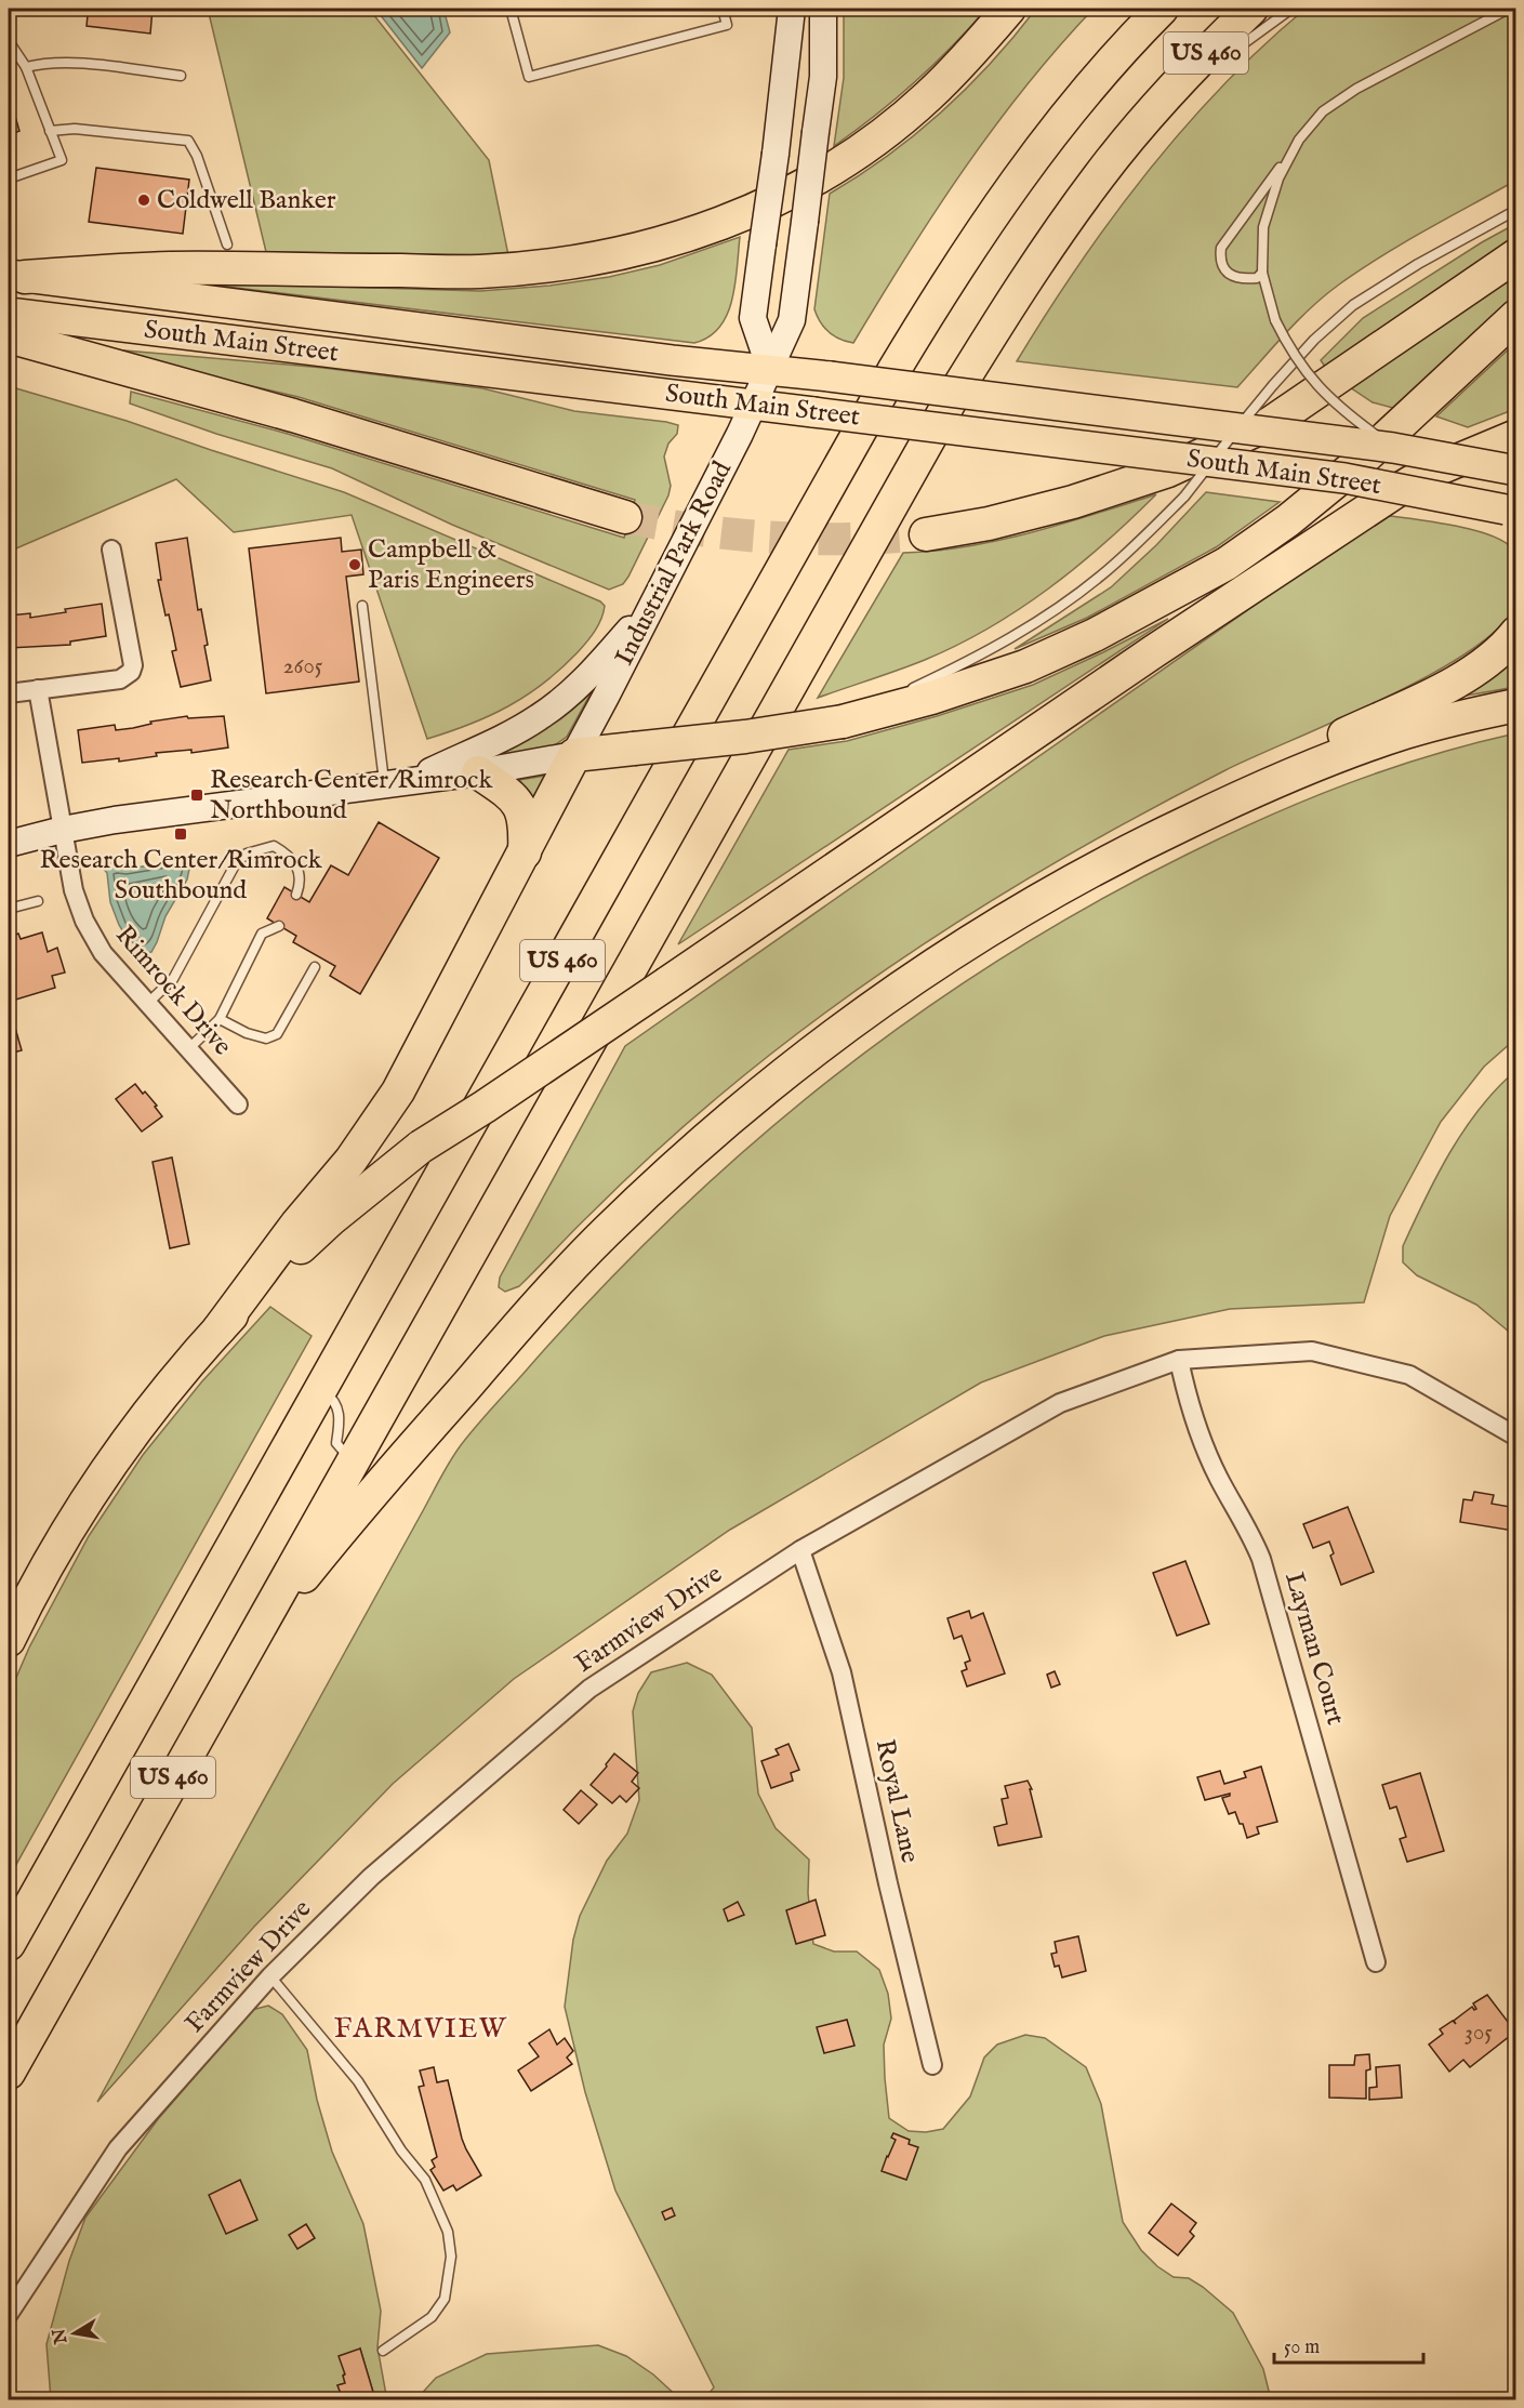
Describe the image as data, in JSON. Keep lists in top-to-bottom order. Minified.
{"streets":{"highway":["US 460"],"main road":["South Main Street","Industrial Park Road"],"street":["Rimrock Drive","Farmview Drive","Layman Court","Royal Lane"]},"crossings":[["South Main Street","Industrial Park Road"],["Farmview Drive","Layman Court"],["Farmview Drive","Royal Lane"]],"districts":["FARMVIEW"],"places":{"other":["Coldwell Banker","Campbell & Paris Engineers"],"transit":["Research Center/Rimrock Northbound","Research Center/Rimrock Southbound"]},"house_numbers":["2605","305"],"scale_bar":"50 m","north":"left"}
